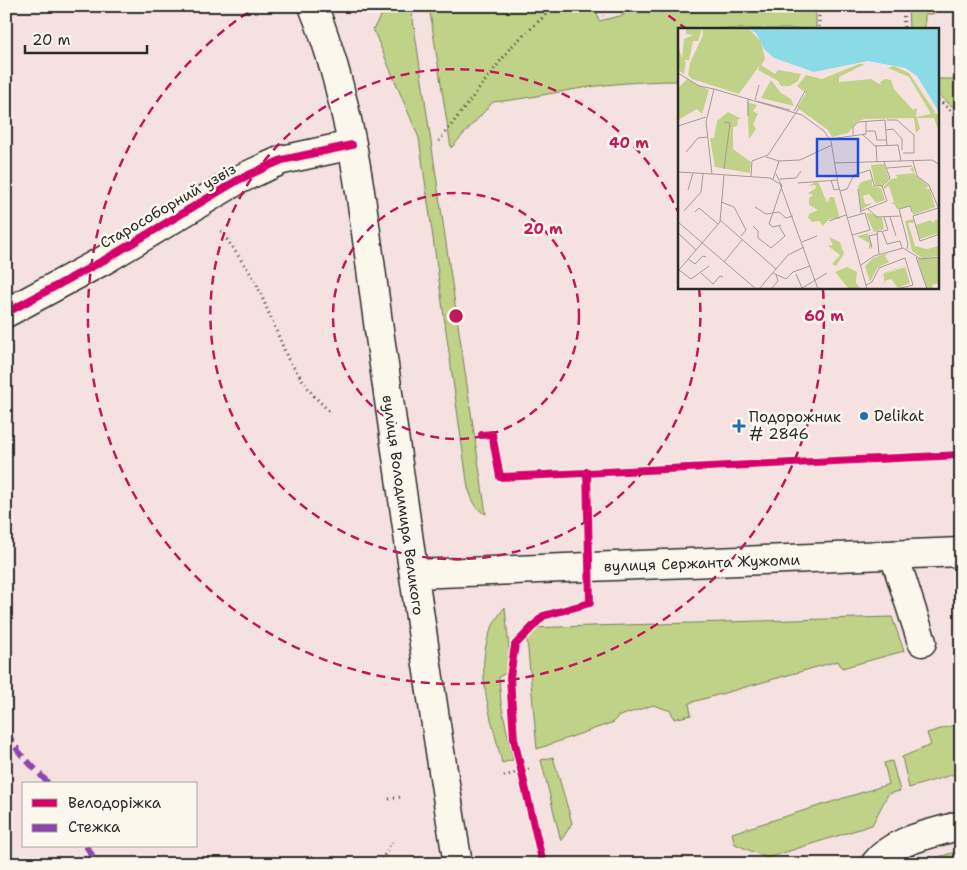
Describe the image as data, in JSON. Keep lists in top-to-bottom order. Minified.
{"streets":{"main road":["Старособорний узвіз","вулиця Володимира Великого","вулиця Сержанта Жужоми"]},"crossings":[["Старособорний узвіз","вулиця Володимира Великого"],["вулиця Володимира Великого","вулиця Сержанта Жужоми"]],"places":{"other":["Delikat"],"health":["Подорожник # 2846"]},"legend":["Велодоріжка","Стежка"],"scale_bar":"20 m","rings":["40 m","20 m","60 m"]}
